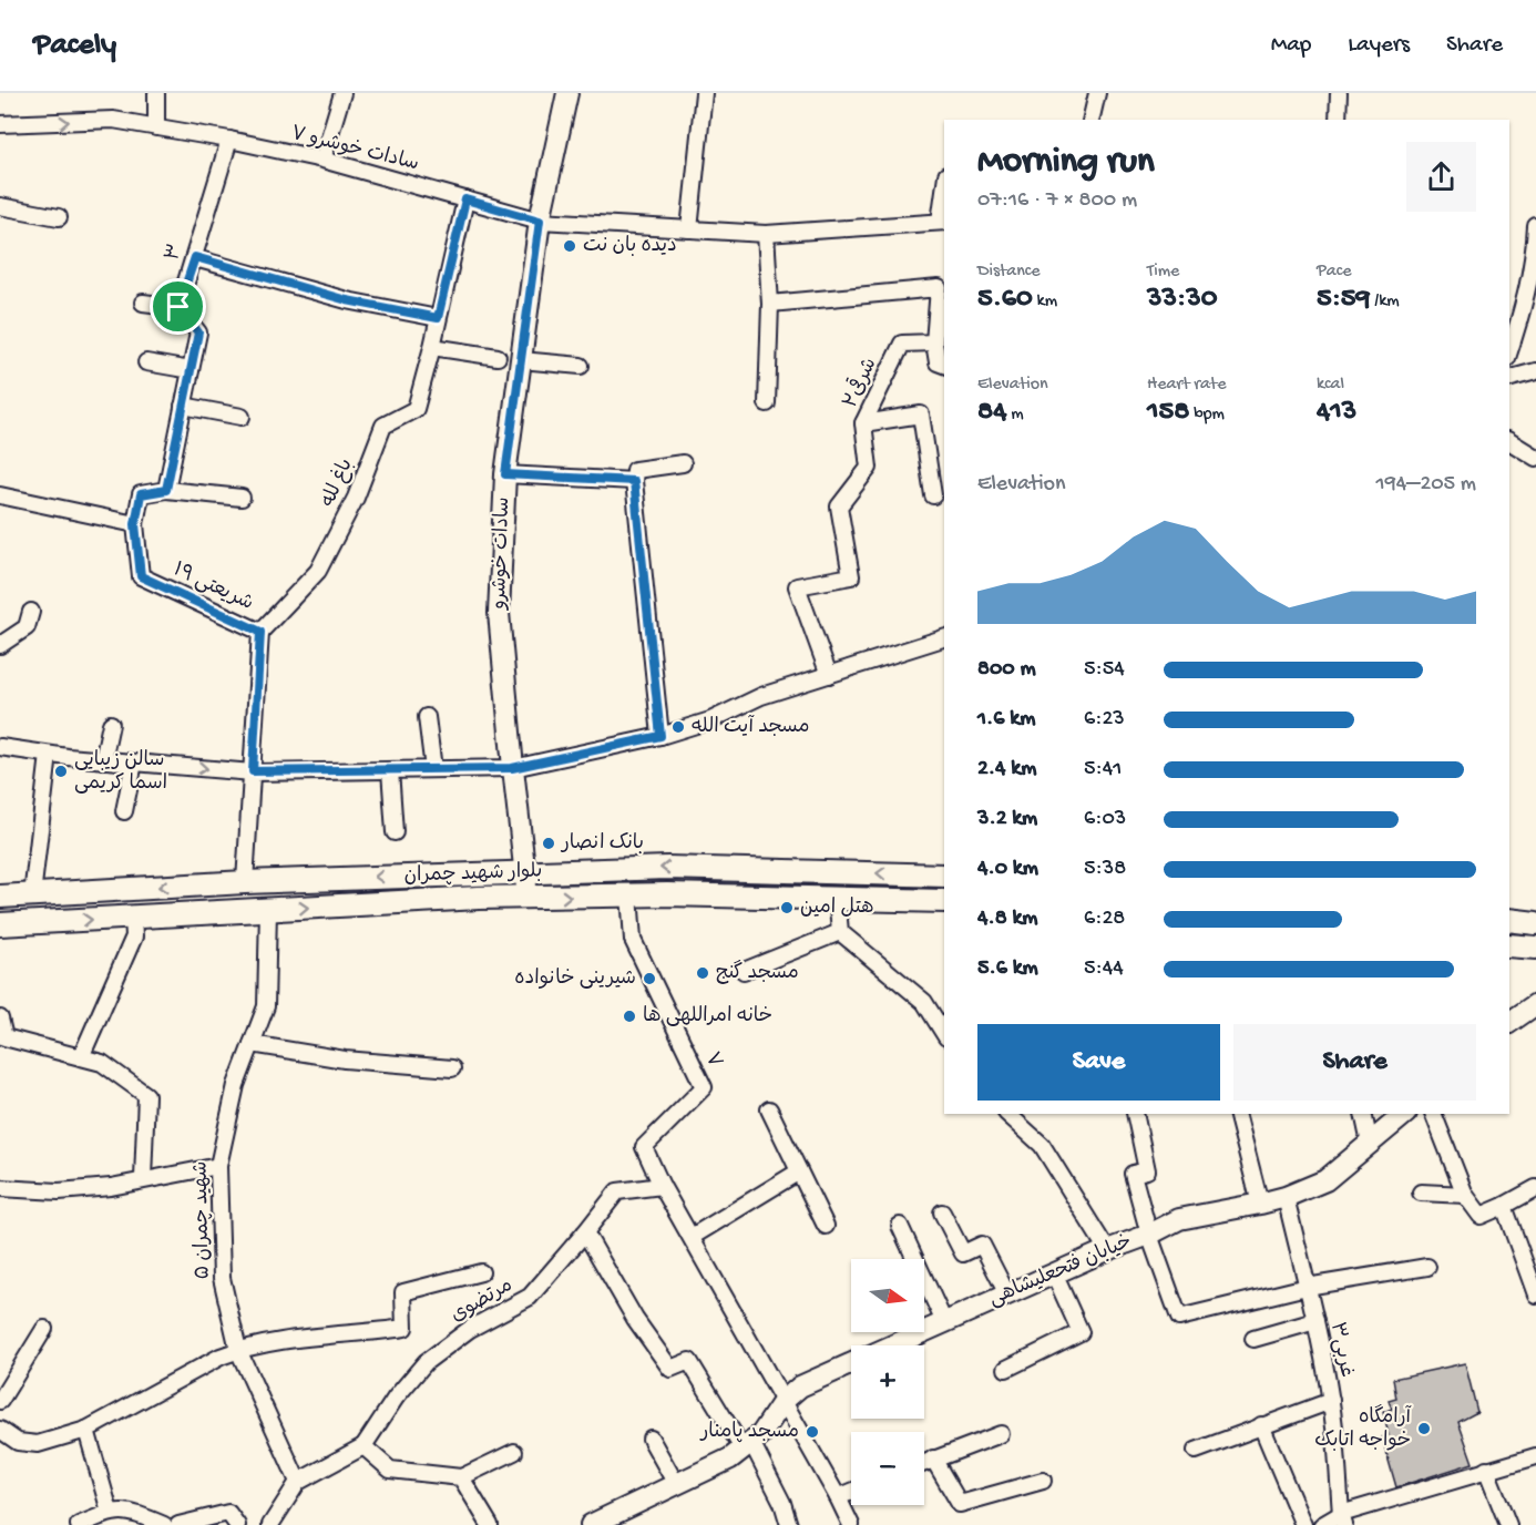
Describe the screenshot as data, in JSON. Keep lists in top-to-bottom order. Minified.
{"streets":{"main road":["بلوار شهید چمران"],"street":["سادات خوشرو ۷","۳","شرقی۲","باغ لله","سادات خوشرو","شریعتی ۱۹","۷","شهید چمران ۵","خیابان فتحعلیشاهی","مرتضوی","غربی۳"]},"crossings":[["سادات خوشرو ۷","۳"],["سادات خوشرو ۷","سادات خوشرو"],["باغ لله","شریعتی ۱۹"],["سادات خوشرو","بلوار شهید چمران"],["بلوار شهید چمران","۷"],["بلوار شهید چمران","شهید چمران ۵"],["۷","مرتضوی"],["خیابان فتحعلیشاهی","غربی۳"]],"places":["دیده بان نت","مسجد آیت الله","سالن زیبایی اسما کریمی","بانک انصار","هتل امین","مسجد گنج","شیرینی خانواده","خانه امراللهی ها","آرامگاه خواجه اتابک","مسجد پامنار"],"north":"right","page":{"header":"Pacely","nav":["Map","Layers","Share"],"heading":["Morning run","07:16 · 7 × 800 m"],"stats":[["Distance","5.60 km"],["Time","33:30"],["Pace","5:59 /km"],["Elevation","84 m"],["Heart rate","158 bpm"],["kcal","413"]],"chart":["Elevation","194–205 m"],"list":[{"name":"800 m","note":"5:54"},{"name":"1.6 km","note":"6:23"},{"name":"2.4 km","note":"5:41"},{"name":"3.2 km","note":"6:03"},{"name":"4.0 km","note":"5:38"},{"name":"4.8 km","note":"6:28"},{"name":"5.6 km","note":"5:44"}],"buttons":["Save","Share"],"map_buttons":["+","−"]}}
